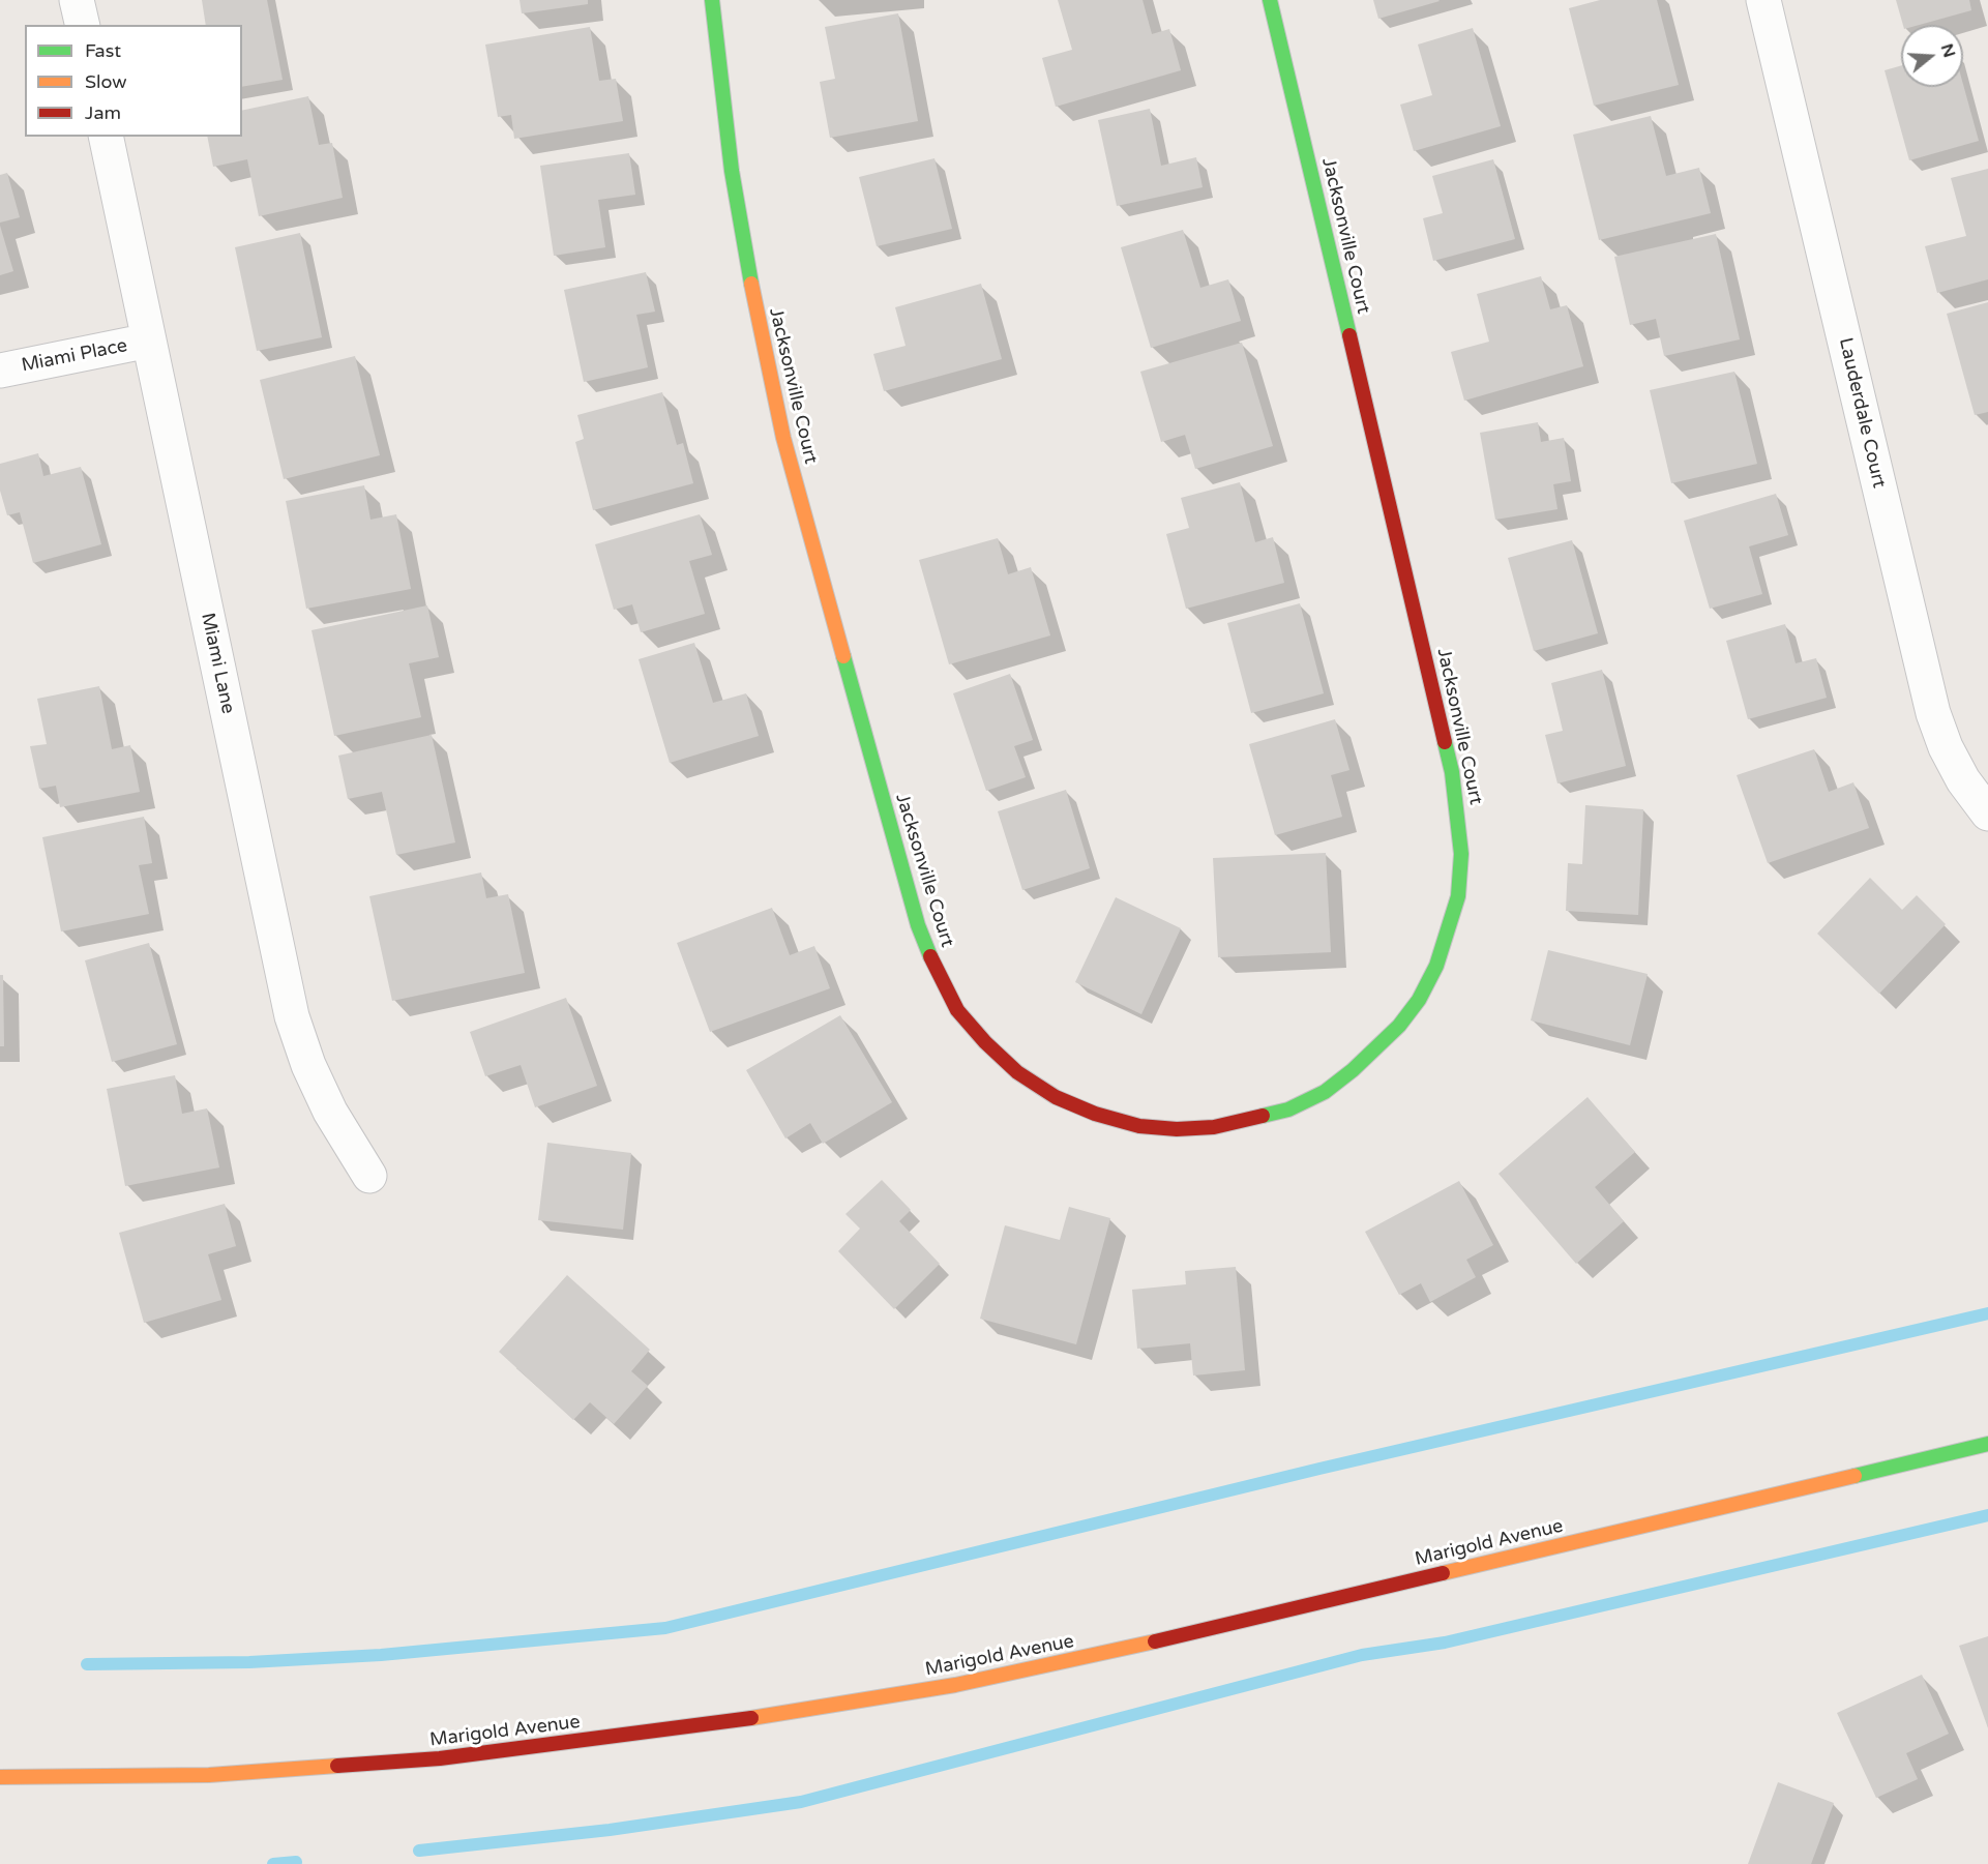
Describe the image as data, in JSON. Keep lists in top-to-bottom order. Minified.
{"streets":{"street":["Jacksonville Court","Miami Place","Lauderdale Court","Miami Lane","Marigold Avenue"]},"crossings":[["Miami Place","Miami Lane"]],"legend":["Fast","Slow","Jam"],"north":"right"}
